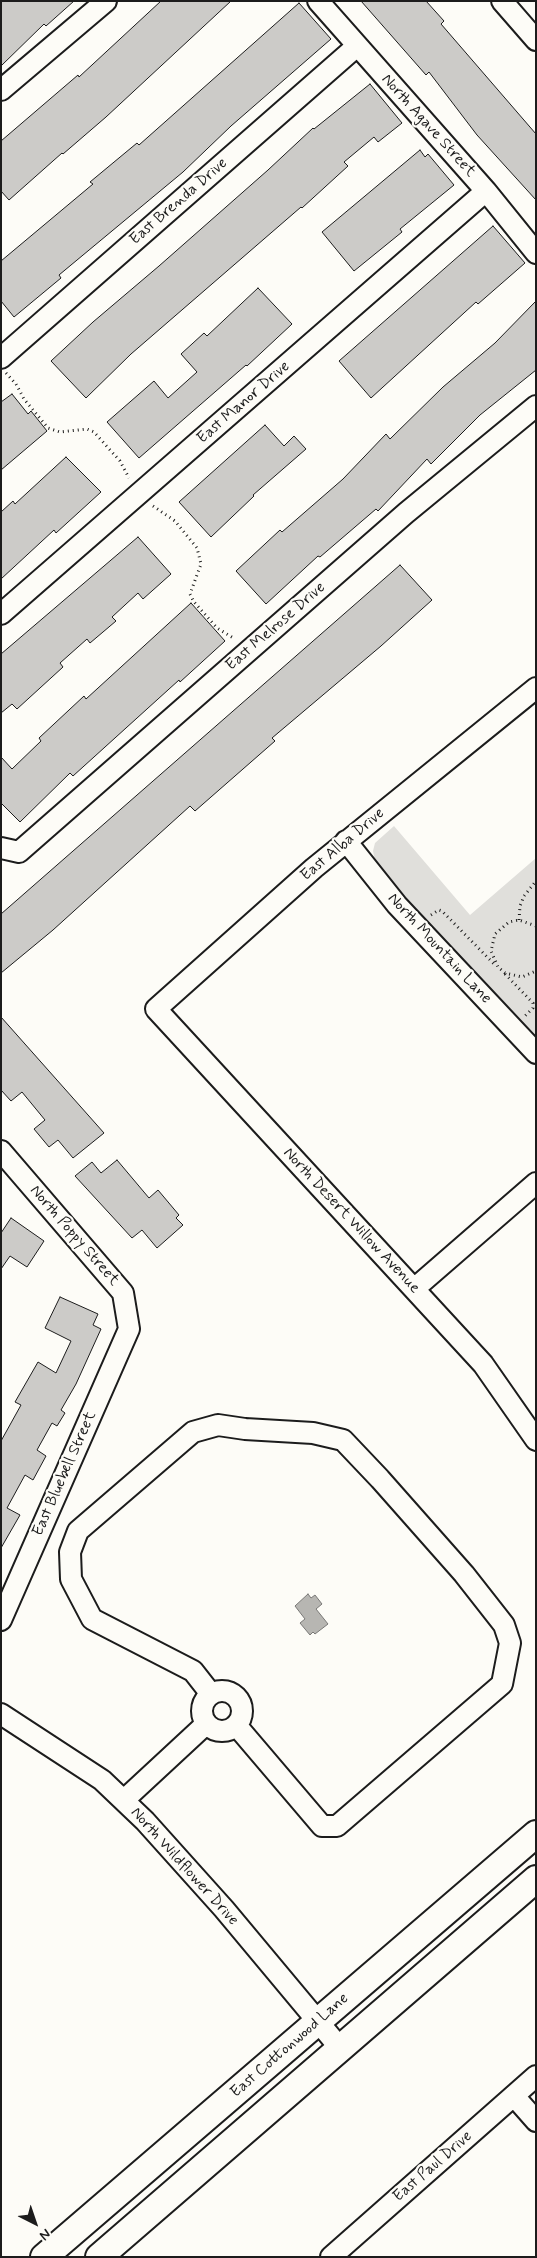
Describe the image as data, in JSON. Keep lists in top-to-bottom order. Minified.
{"streets":{"main road":["East Cottonwood Lane"],"street":["North Agave Street","East Brenda Drive","East Manor Drive","East Melrose Drive","East Alba Drive","North Mountain Lane","North Desert Willow Avenue","North Poppy Street","East Bluebell Street","North Wildflower Drive","East Paul Drive"]},"crossings":[["North Agave Street","East Brenda Drive"],["North Agave Street","East Manor Drive"],["East Alba Drive","North Mountain Lane"],["East Alba Drive","North Desert Willow Avenue"],["North Poppy Street","East Bluebell Street"],["North Wildflower Drive","East Cottonwood Lane"]],"north":"bottom right"}
